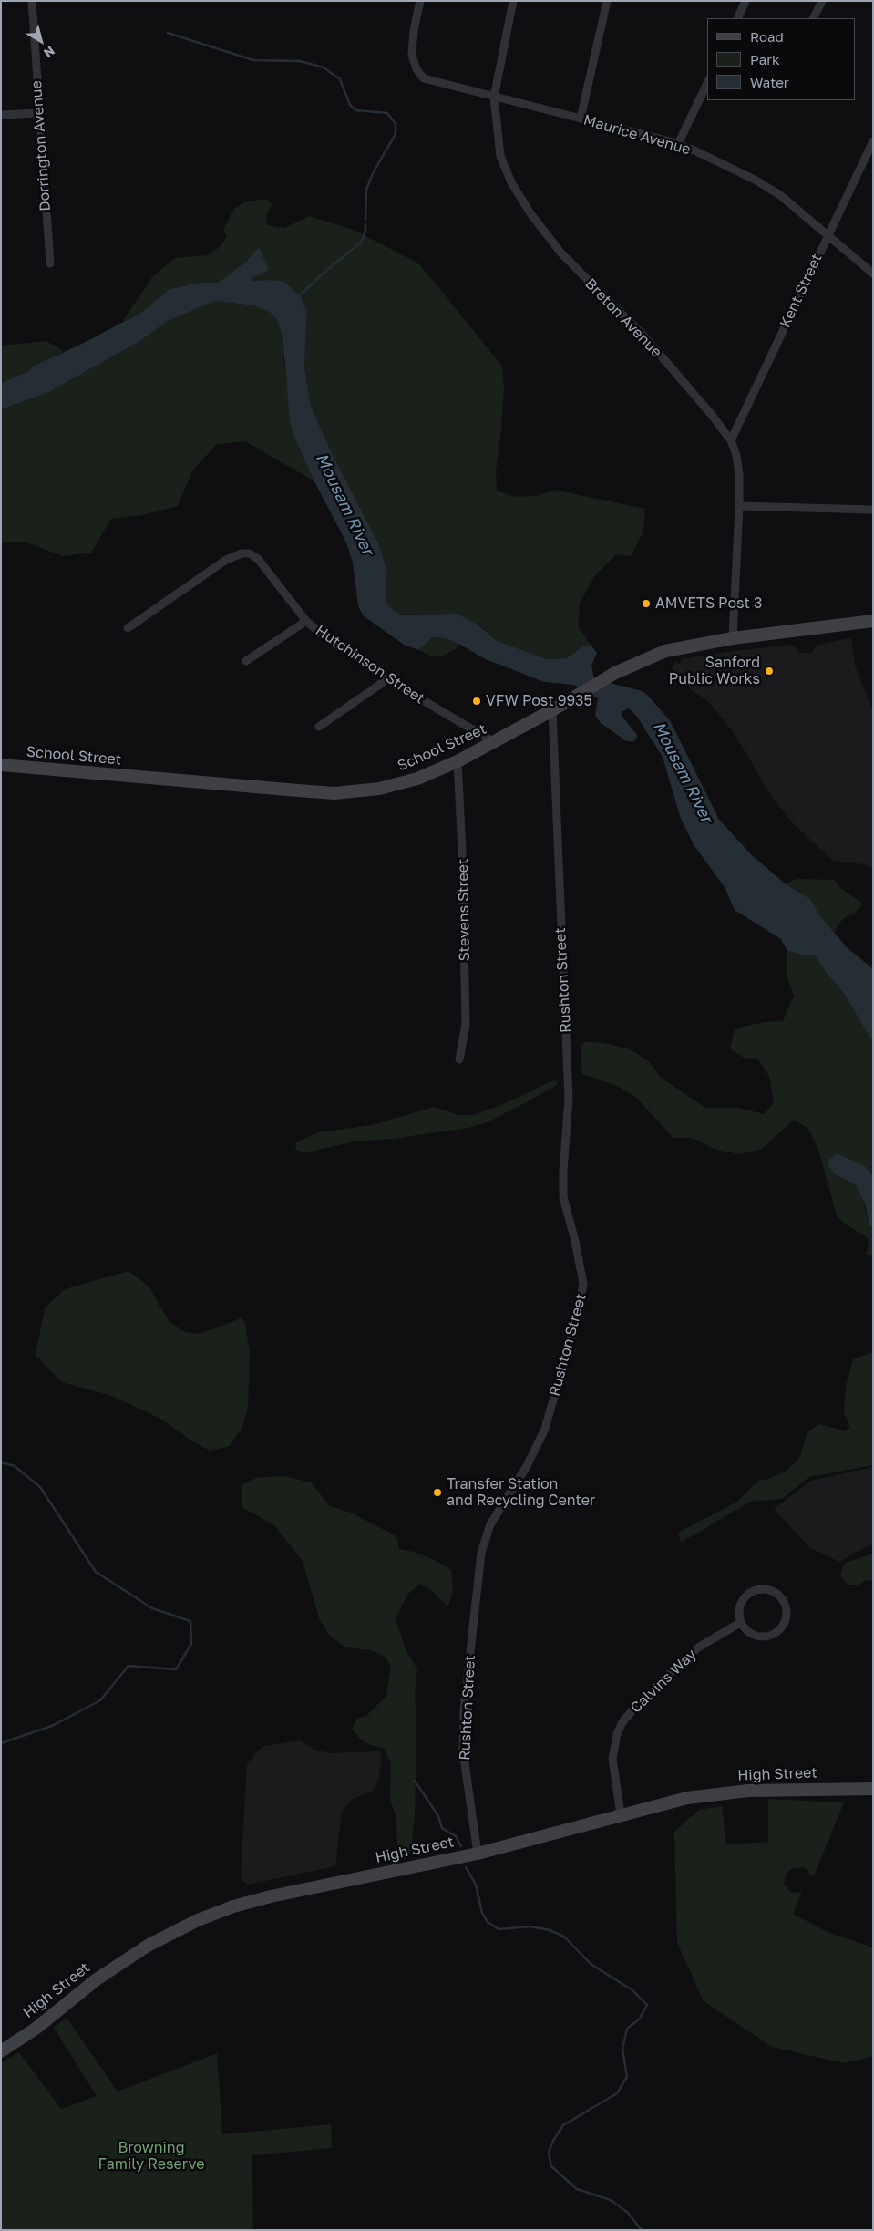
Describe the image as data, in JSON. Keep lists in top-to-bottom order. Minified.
{"streets":{"street":["Maurice Avenue","Dorrington Avenue","Kent Street","Breton Avenue","Hutchinson Street","School Street","Stevens Street","Rushton Street","Calvins Way","High Street"]},"crossings":[["Maurice Avenue","Kent Street"],["Maurice Avenue","Breton Avenue"],["Kent Street","Breton Avenue"],["Breton Avenue","School Street"],["Hutchinson Street","School Street"],["School Street","Stevens Street"],["School Street","Rushton Street"],["Rushton Street","High Street"],["Calvins Way","High Street"]],"water":["Mousam River"],"parks":["Browning Family Reserve"],"places":["AMVETS Post 3","Sanford Public Works","VFW Post 9935","Transfer Station and Recycling Center"],"legend":["Road","Park","Water"],"north":"bottom right"}
